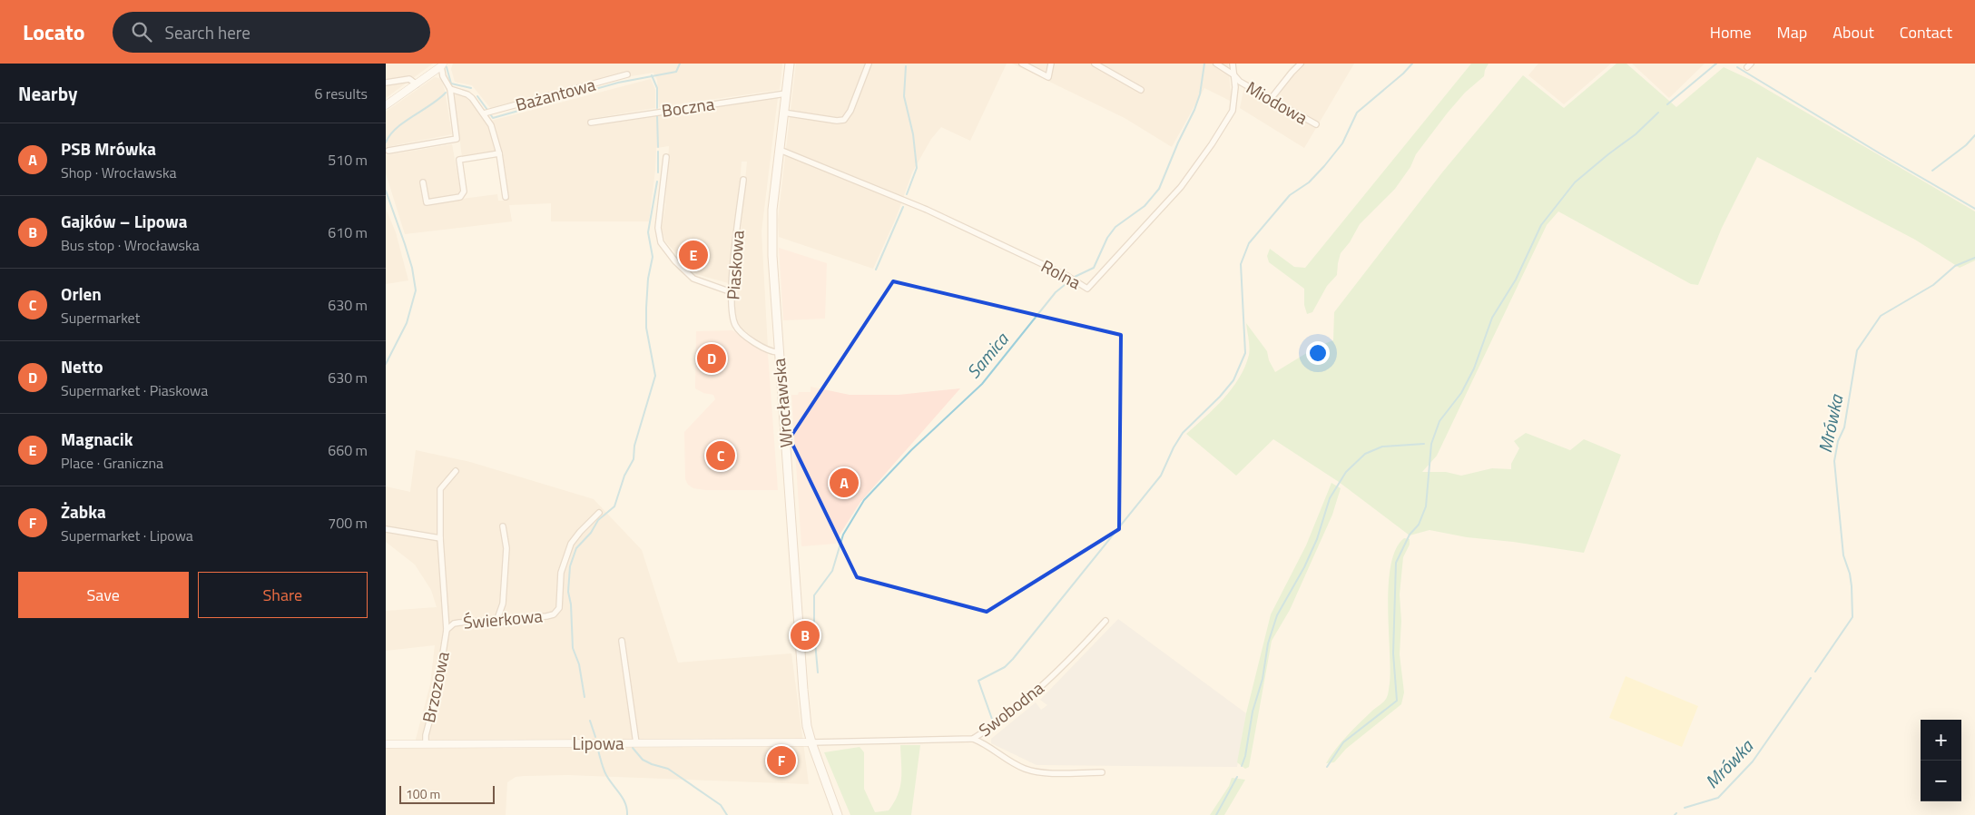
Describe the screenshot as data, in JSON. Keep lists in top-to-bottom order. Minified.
{"streets":{"main road":["Wrocławska"],"street":["Bażantowa","Miodowa","Boczna","Piaskowa","Rolna","Świerkowa","Brzozowa","Swobodna","Lipowa"]},"crossings":[["Miodowa","Rolna"],["Boczna","Wrocławska"],["Piaskowa","Wrocławska"],["Rolna","Wrocławska"],["Wrocławska","Swobodna"],["Wrocławska","Lipowa"],["Świerkowa","Brzozowa"],["Brzozowa","Lipowa"],["Swobodna","Lipowa"]],"water":["Samica","Mrówka"],"scale_bar":"100 m","page":{"header":"Locato","search":"Search here","nav":["Home","Map","About","Contact"],"heading":["Nearby","6 results"],"list":[{"mark":"A","name":"PSB Mrówka","note":"Shop · Wrocławska","value":"510 m"},{"mark":"B","name":"Gajków – Lipowa","note":"Bus stop · Wrocławska","value":"610 m"},{"mark":"C","name":"Orlen","note":"Supermarket","value":"630 m"},{"mark":"D","name":"Netto","note":"Supermarket · Piaskowa","value":"630 m"},{"mark":"E","name":"Magnacik","note":"Place · Graniczna","value":"660 m"},{"mark":"F","name":"Żabka","note":"Supermarket · Lipowa","value":"700 m"}],"pins":["E","D","C","A","B","F"],"buttons":["Save","Share"],"map_buttons":["+","−"],"scale":"100 m"}}
